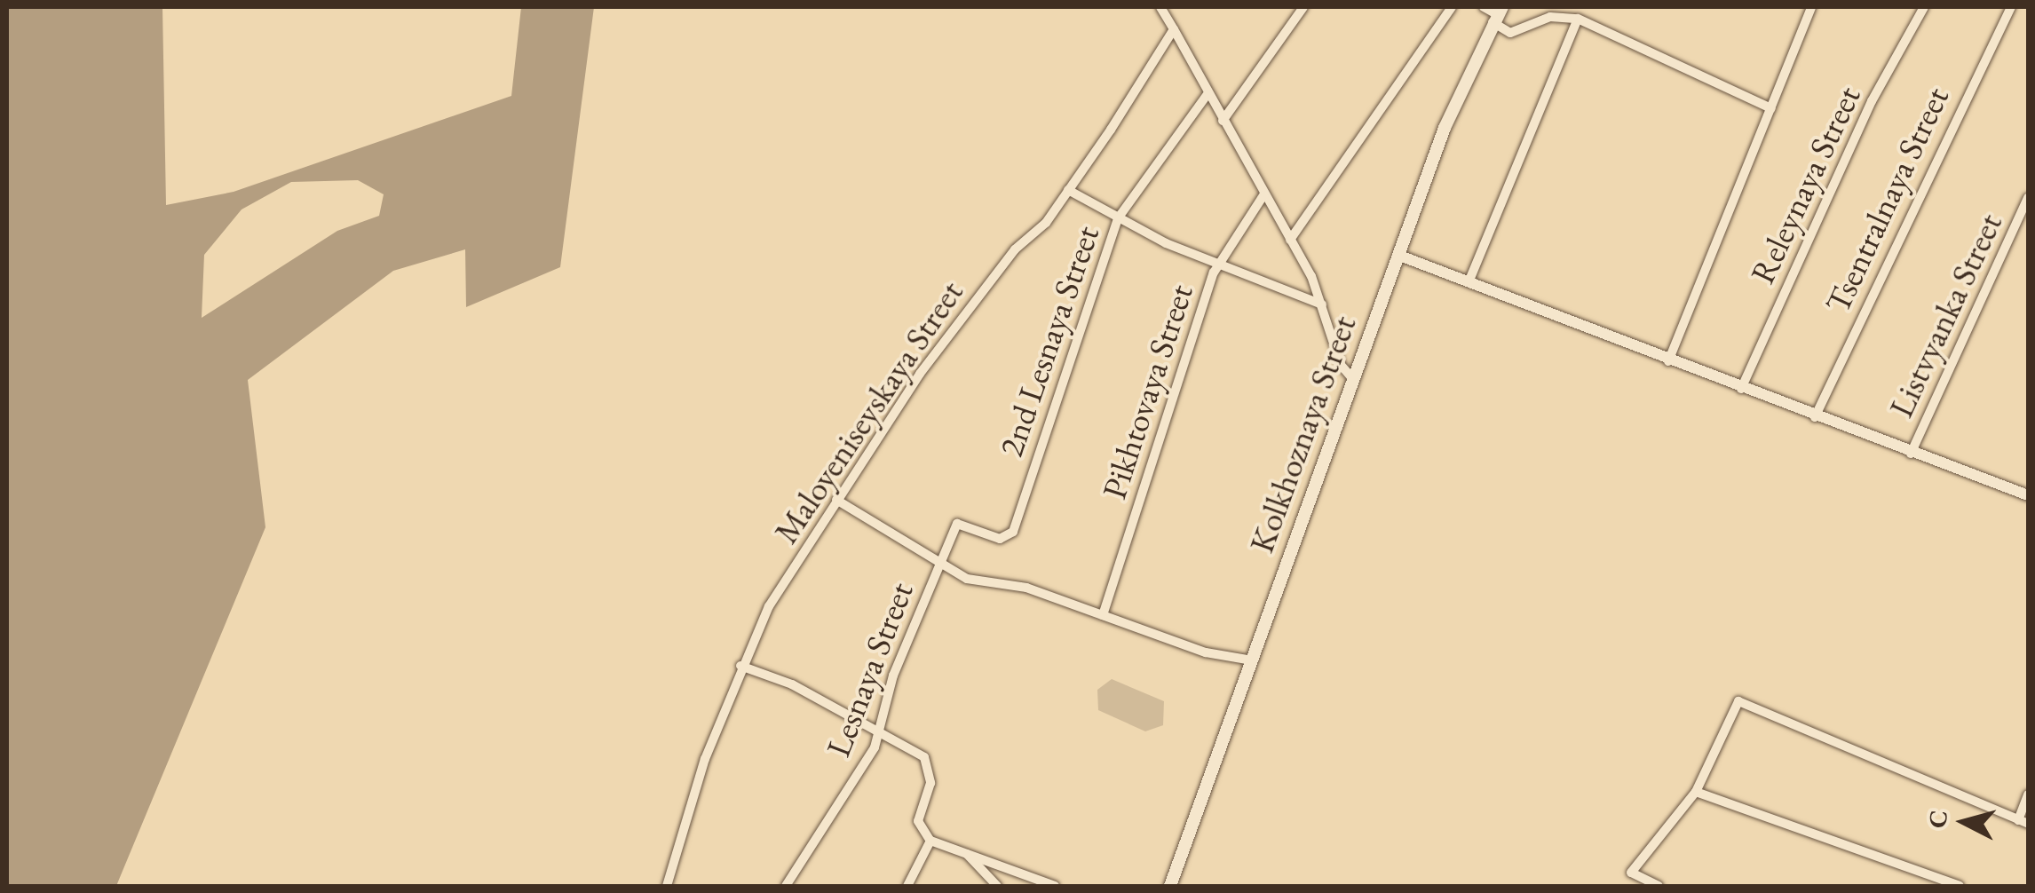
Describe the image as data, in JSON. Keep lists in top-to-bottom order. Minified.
{"streets":{"main road":["Kolkhoznaya Street"],"street":["Releynaya Street","Tsentralnaya Street","Listvyanka Street","2nd Lesnaya Street","Pikhtovaya Street","Maloyeniseyskaya Street","Lesnaya Street"]},"crossings":[["2nd Lesnaya Street","Lesnaya Street"]],"north":"left"}
